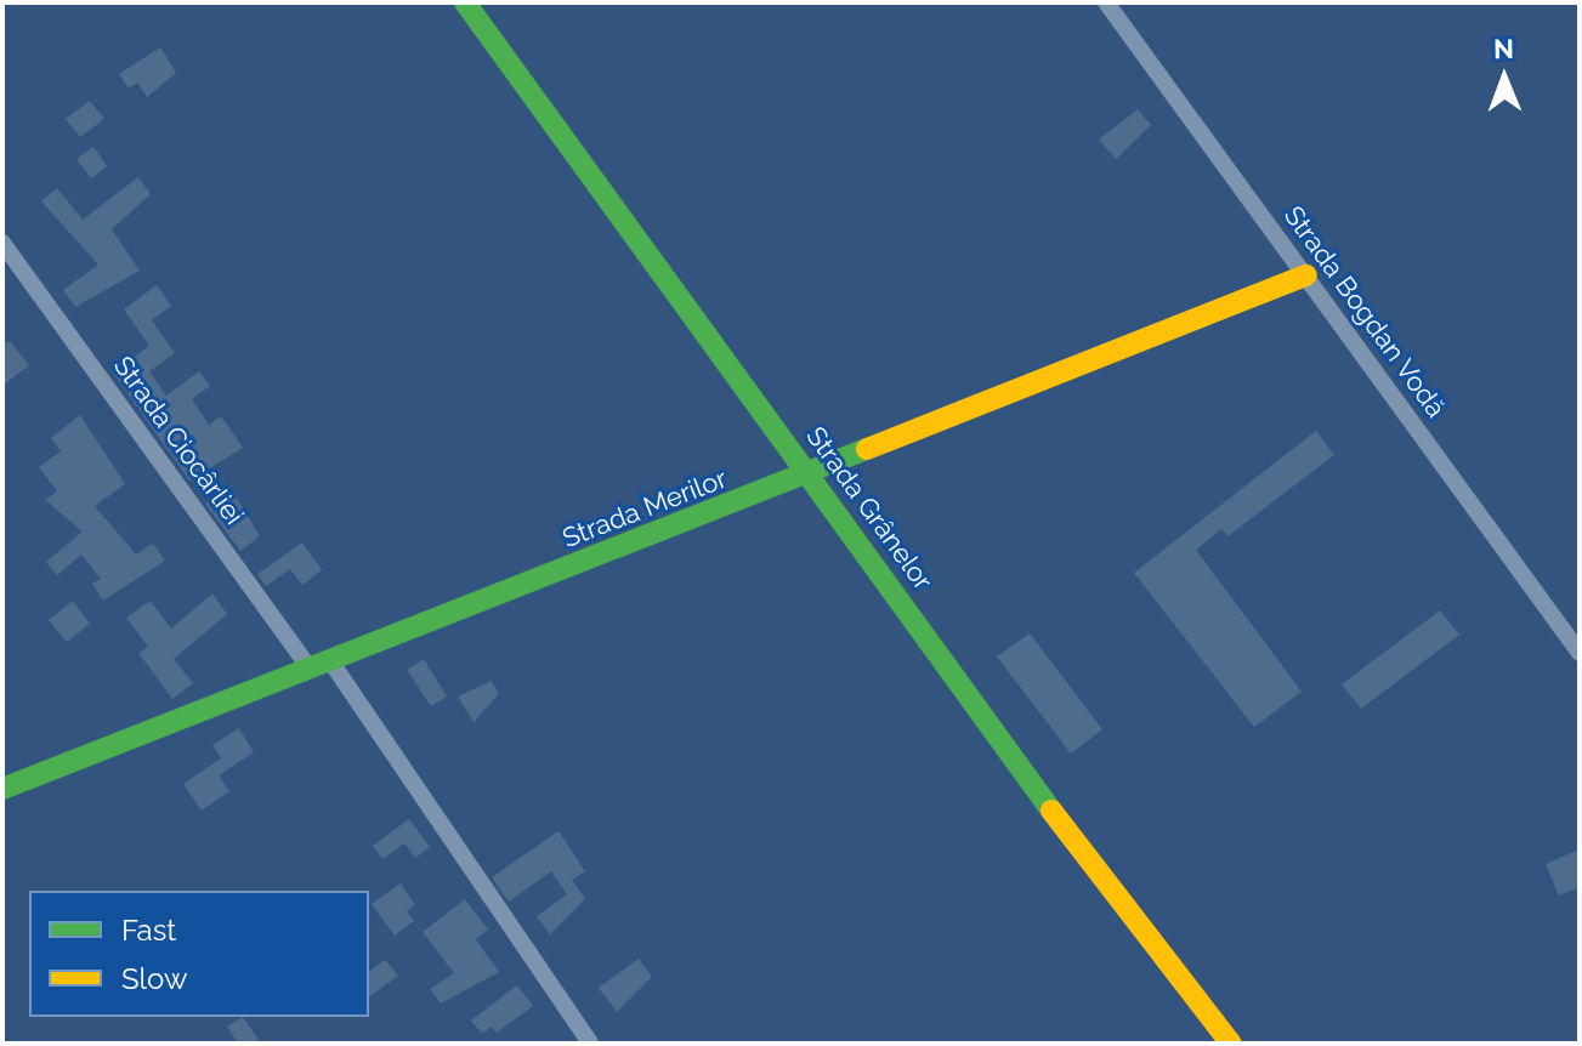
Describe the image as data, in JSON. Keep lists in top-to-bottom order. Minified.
{"streets":{"street":["Strada Bogdan Vodă","Strada Ciocârliei","Strada Merilor","Strada Grânelor"]},"crossings":[["Strada Bogdan Vodă","Strada Merilor"],["Strada Ciocârliei","Strada Merilor"],["Strada Merilor","Strada Grânelor"]],"legend":["Fast","Slow"],"north":"top"}
